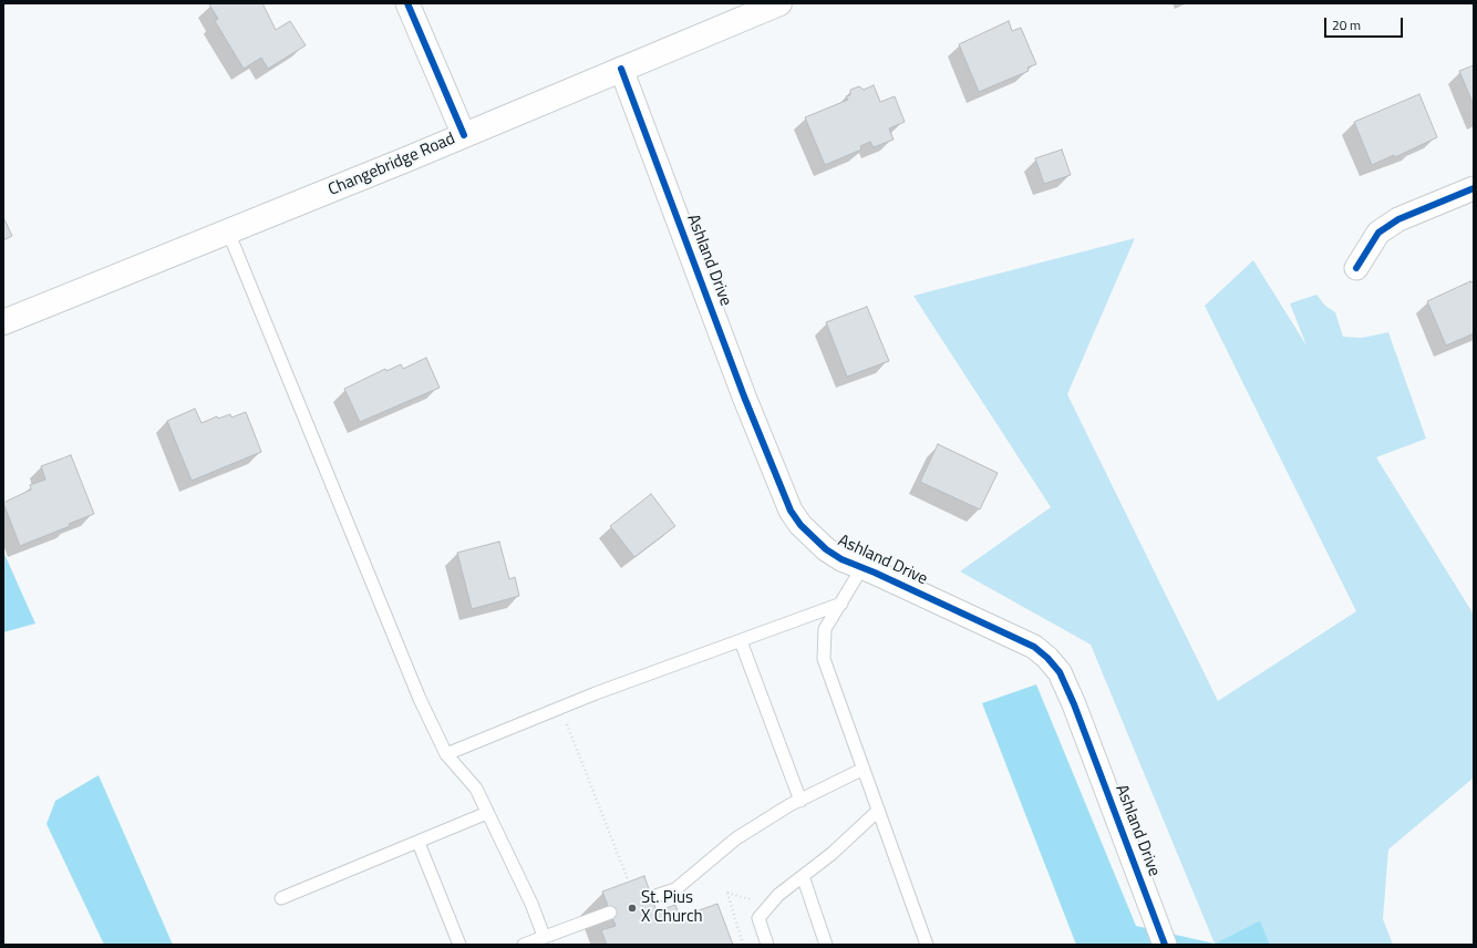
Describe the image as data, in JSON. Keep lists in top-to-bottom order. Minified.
{"streets":{"main road":["Changebridge Road"],"street":["Ashland Drive"]},"crossings":[["Changebridge Road","Ashland Drive"]],"places":["St. Pius X Church"],"scale_bar":"20 m"}
